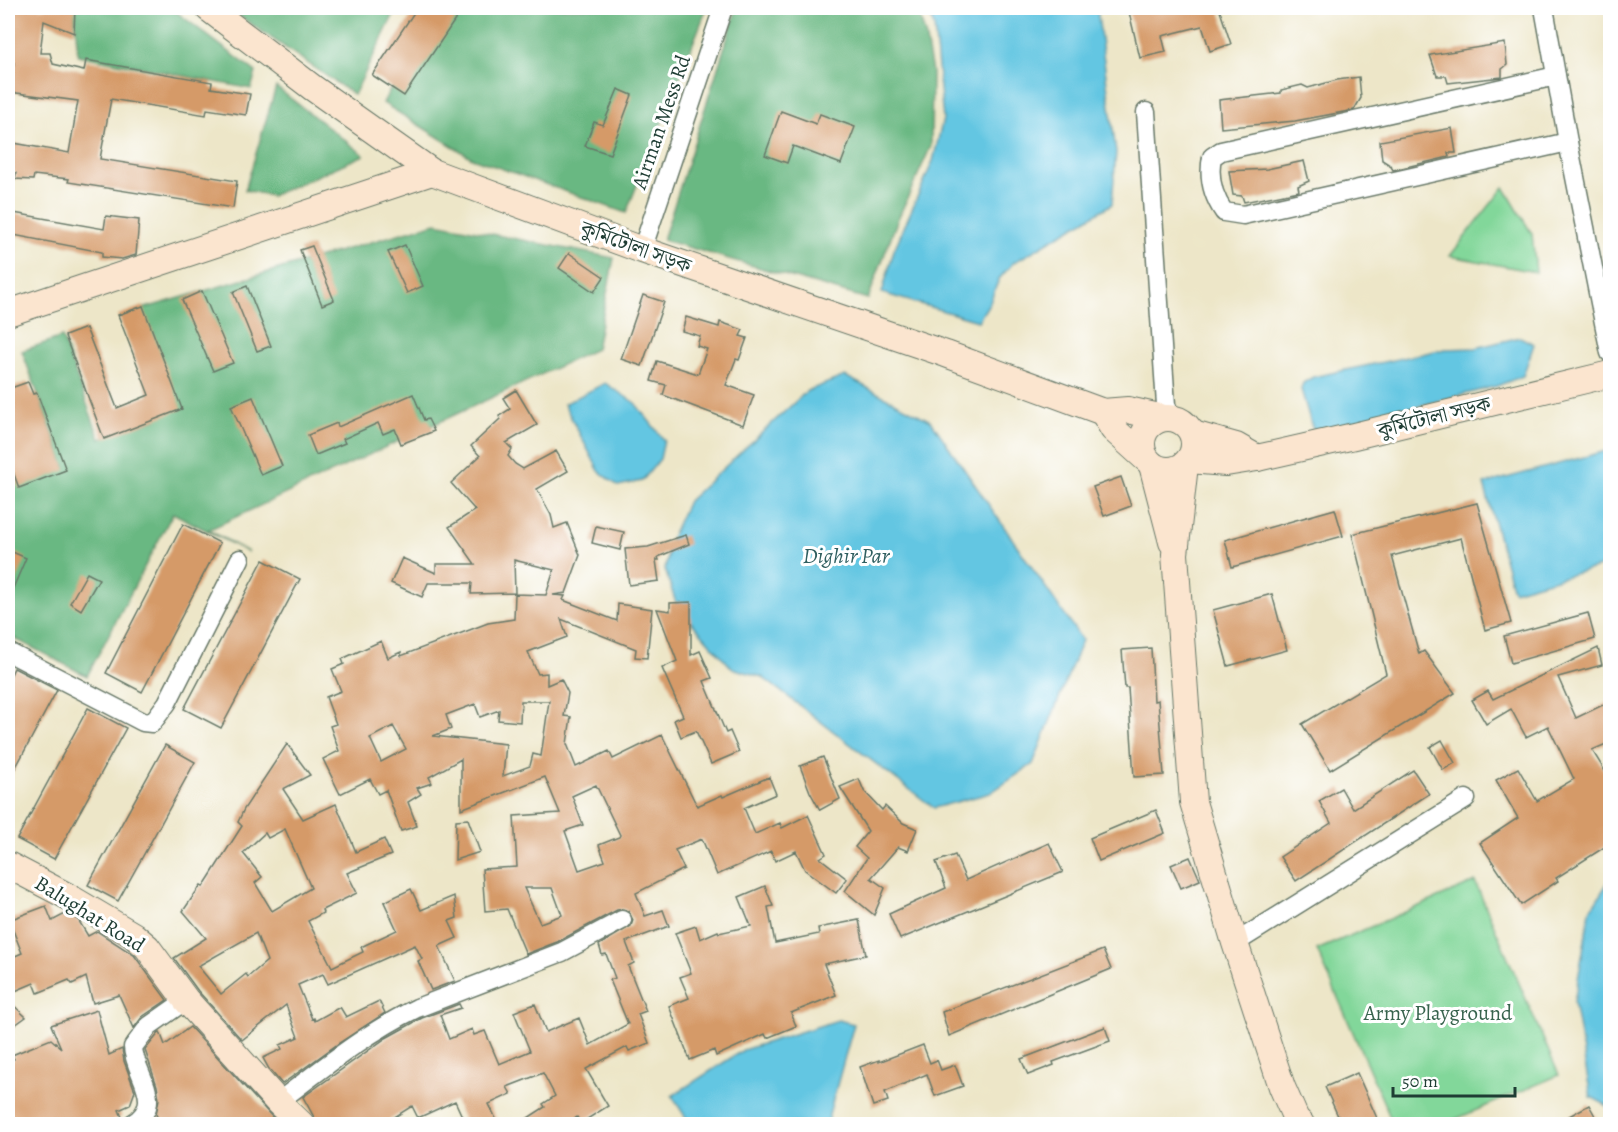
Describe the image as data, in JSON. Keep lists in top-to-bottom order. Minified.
{"streets":{"street":["Airman Mess Rd","কুর্মিটোলা সড়ক","Balughat Road"]},"crossings":[["Airman Mess Rd","কুর্মিটোলা সড়ক"]],"water":["Dighir Par"],"parks":["Army Playground"],"scale_bar":"50 m"}
